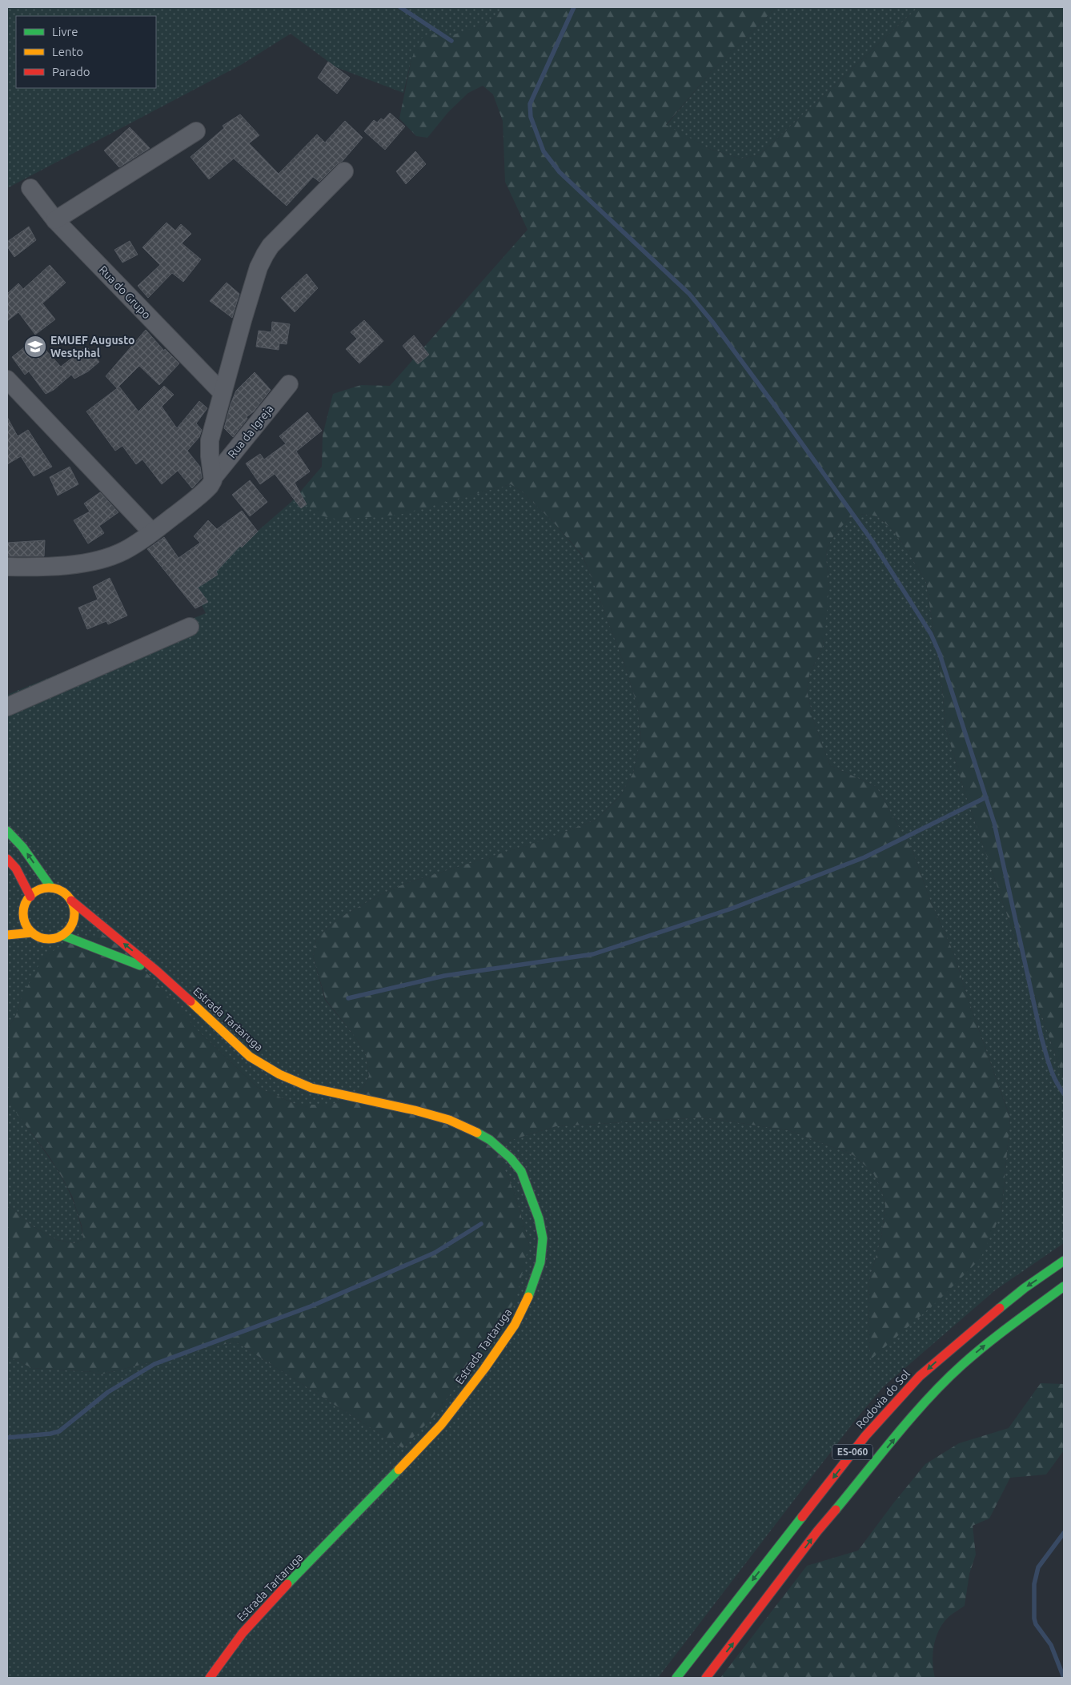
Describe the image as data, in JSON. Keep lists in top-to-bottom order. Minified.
{"streets":{"street":["Rua do Grupo","Rua da Igreja","Estrada Tartaruga","Rodovia do Sol","ES-060"]},"places":{"school or university":["EMUEF Augusto Westphal"]},"legend":["Livre","Lento","Parado"]}
